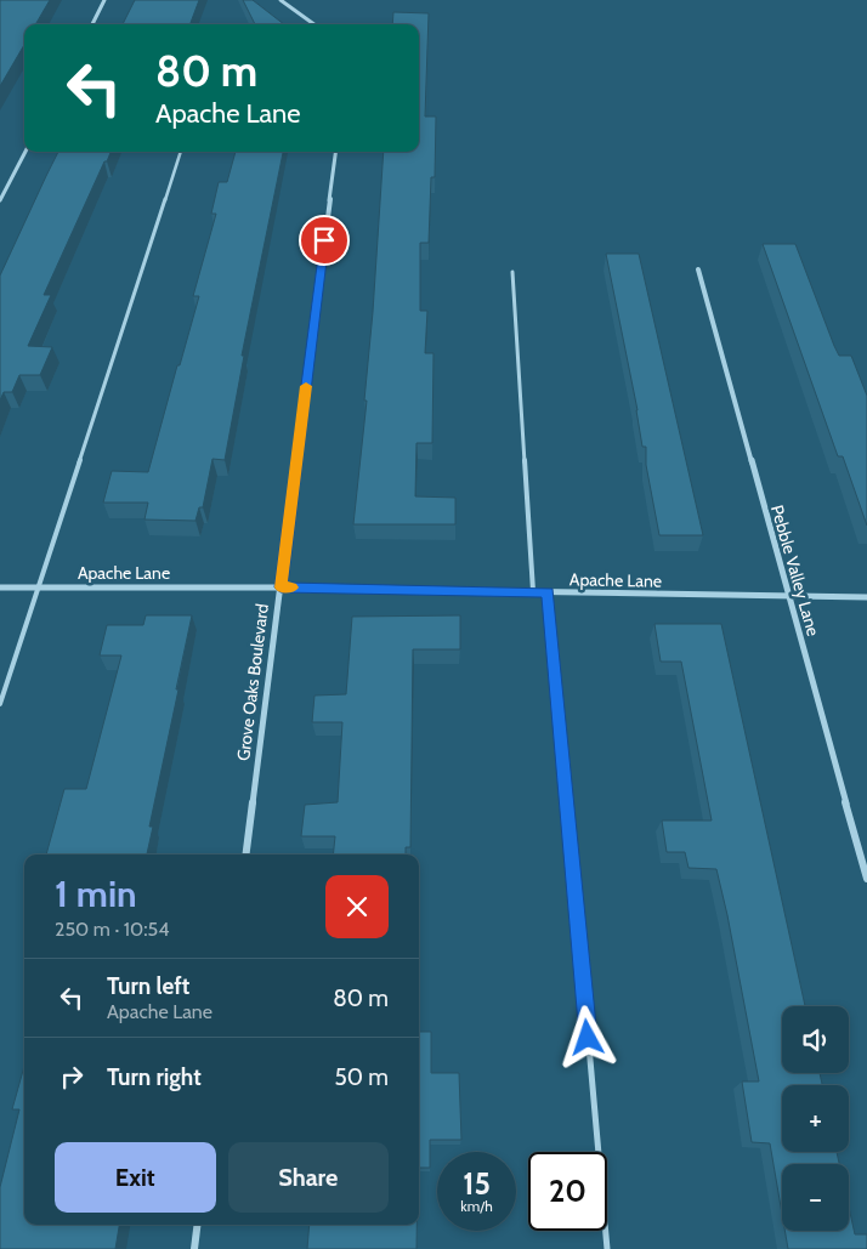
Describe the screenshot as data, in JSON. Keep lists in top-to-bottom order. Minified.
{"streets":{"street":["Pebble Valley Lane","Apache Lane","Grove Oaks Boulevard"]},"crossings":[["Pebble Valley Lane","Apache Lane"],["Apache Lane","Grove Oaks Boulevard"]],"page":{"turn":["80 m","Apache Lane"],"heading":["1 min","250 m · 10:54"],"list":[{"name":"Turn left","note":"Apache Lane","value":"80 m"},{"name":"Turn right","value":"50 m"}],"map_buttons":["+","−"],"buttons":["Exit","Share"],"speed":"15 km/h","limit":"20"}}
